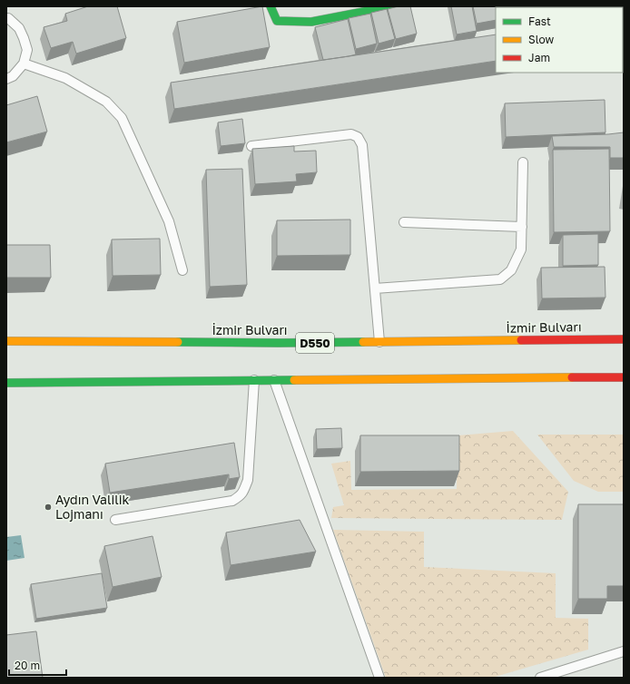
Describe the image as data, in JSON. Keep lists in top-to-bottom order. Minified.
{"streets":{"main road":["İzmir Bulvarı","D550"]},"places":["Aydın Valilik Lojmanı"],"legend":["Fast","Slow","Jam"],"scale_bar":"20 m"}
